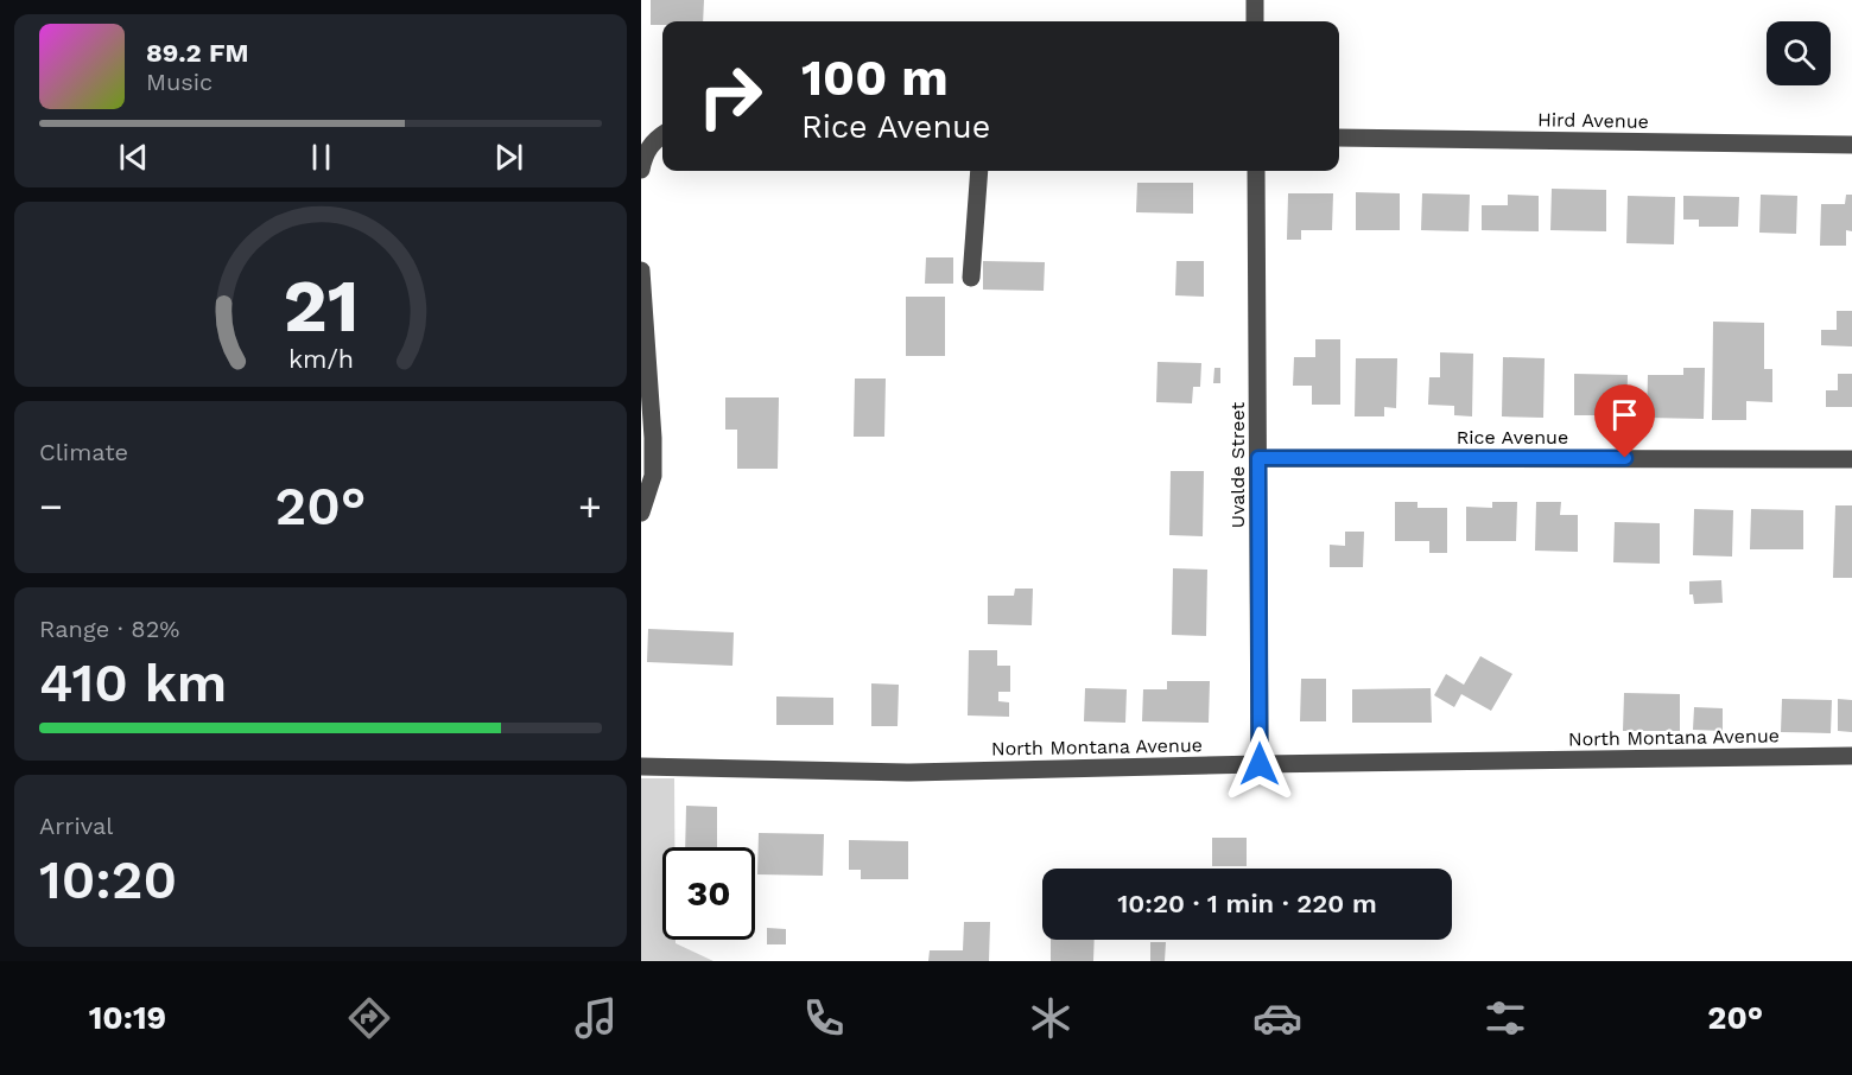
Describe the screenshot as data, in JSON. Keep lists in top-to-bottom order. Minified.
{"streets":{"street":["Hird Avenue","Rice Avenue","Uvalde Street","North Montana Avenue"]},"crossings":[["Rice Avenue","Uvalde Street"],["Uvalde Street","North Montana Avenue"]],"page":{"turn":["100 m","Rice Avenue"],"song":["89.2 FM","Music"],"tile":["Climate",["Range · 82%","410 km"],["Arrival","10:20"]],"heat":["−","20°","+"],"limit":"30","trip":"10:20 · 1 min · 220 m","tabs":["10:19","20°"],"gauge":["21","km/h"]}}
